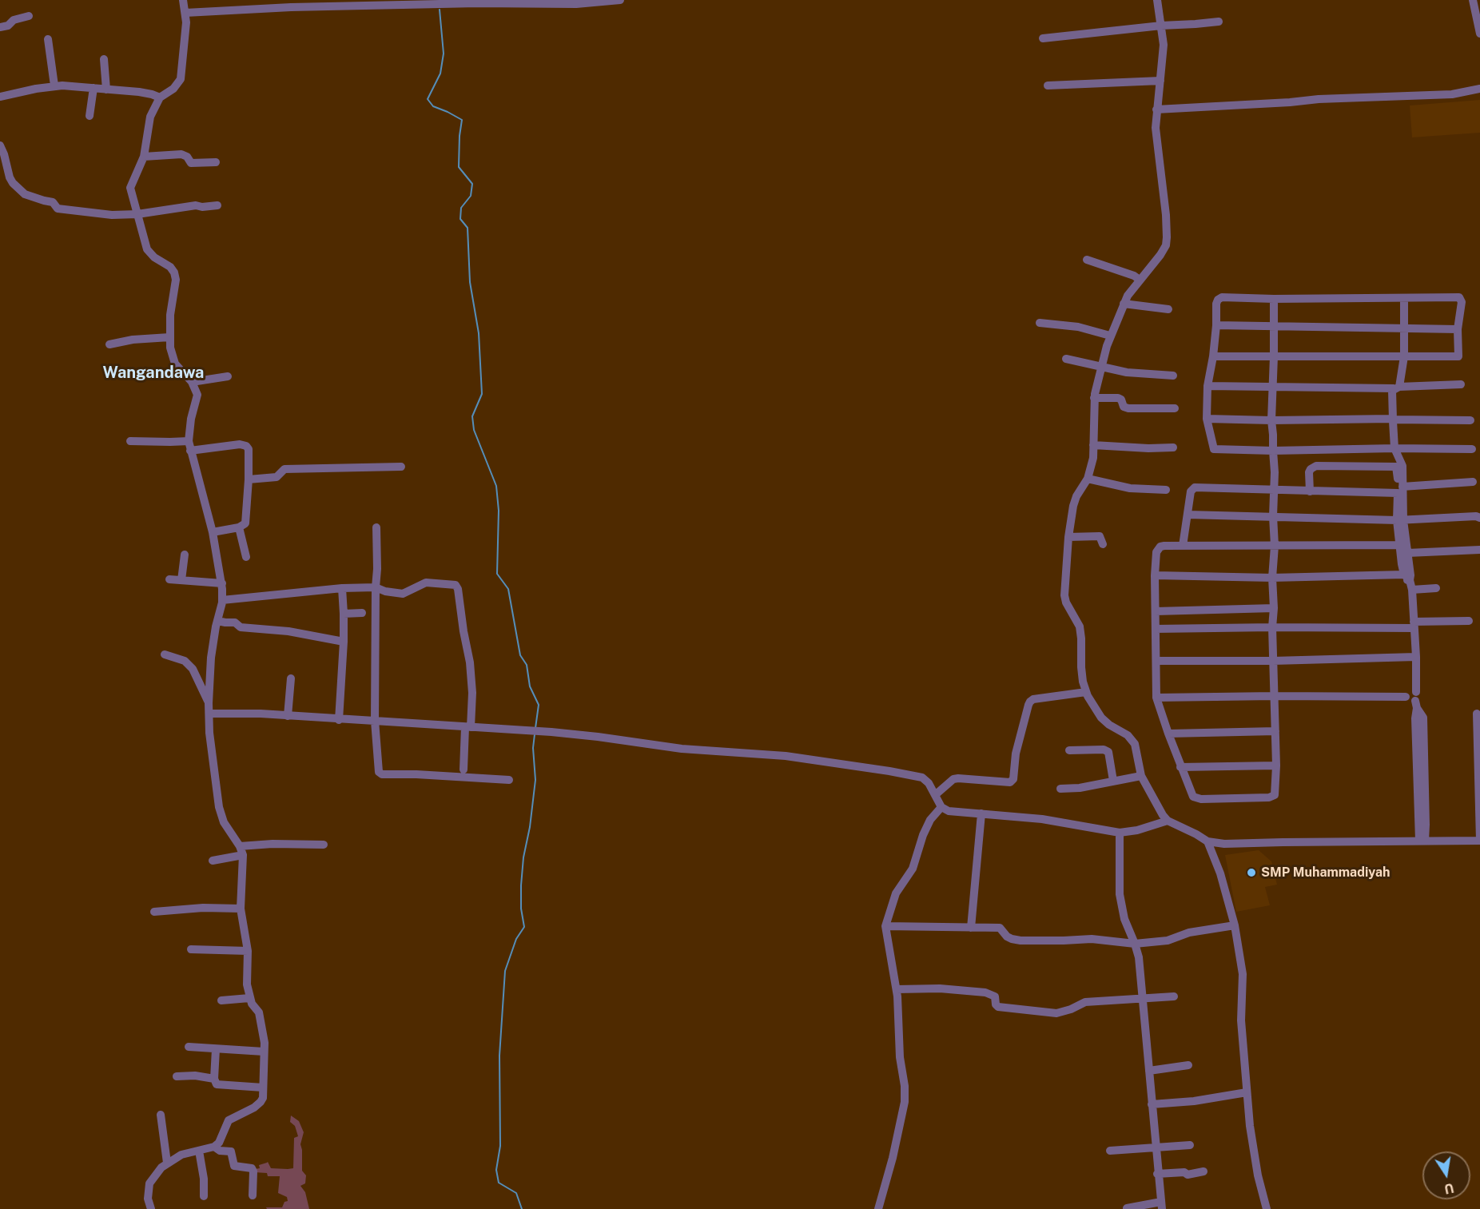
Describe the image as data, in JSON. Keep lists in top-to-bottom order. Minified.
{"districts":["Wangandawa"],"places":["SMP Muhammadiyah"],"north":"bottom"}
